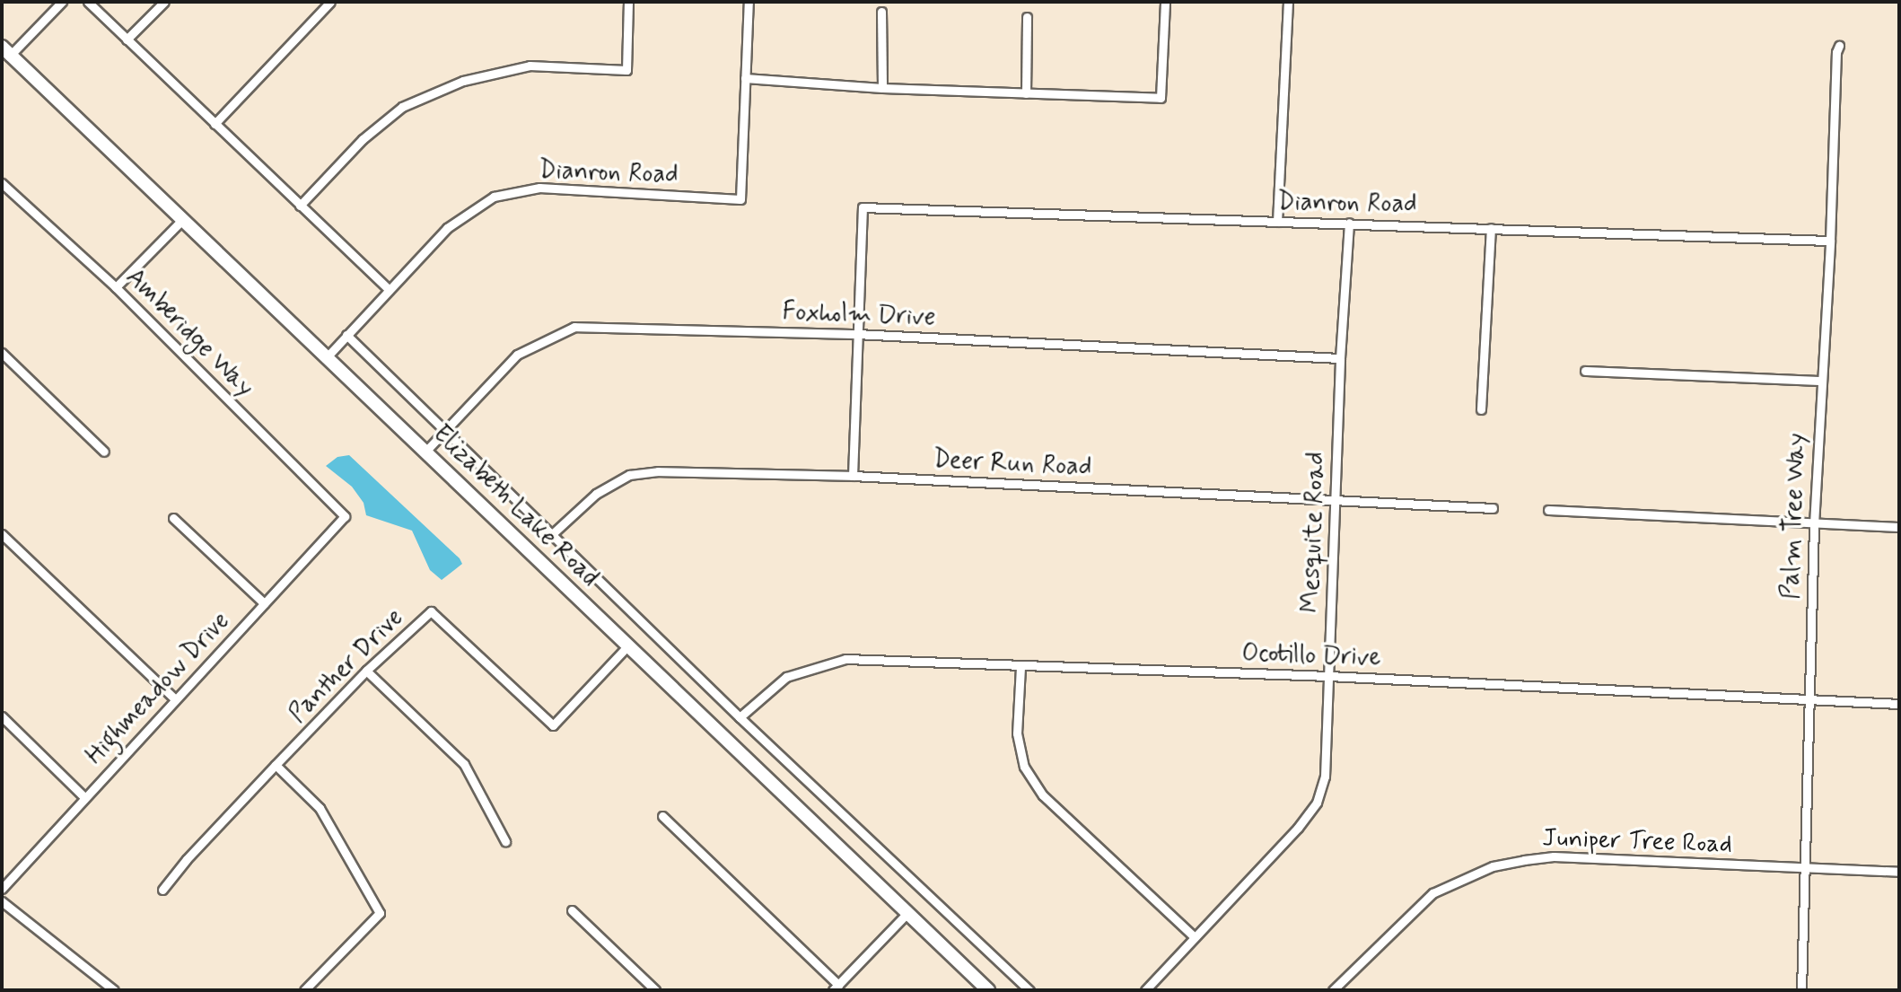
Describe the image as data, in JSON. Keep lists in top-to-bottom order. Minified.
{"streets":{"main road":["Elizabeth Lake Road"],"street":["Dianron Road","Foxholm Drive","Amberidge Way","Deer Run Road","Palm Tree Way","Mesquite Road","Ocotillo Drive","Panther Drive","Highmeadow Drive","Juniper Tree Road"]},"crossings":[["Dianron Road","Foxholm Drive"],["Dianron Road","Elizabeth Lake Road"],["Dianron Road","Palm Tree Way"],["Dianron Road","Mesquite Road"],["Foxholm Drive","Elizabeth Lake Road"],["Foxholm Drive","Mesquite Road"],["Amberidge Way","Highmeadow Drive"],["Deer Run Road","Mesquite Road"],["Elizabeth Lake Road","Panther Drive"],["Palm Tree Way","Ocotillo Drive"],["Palm Tree Way","Juniper Tree Road"],["Mesquite Road","Ocotillo Drive"]]}
